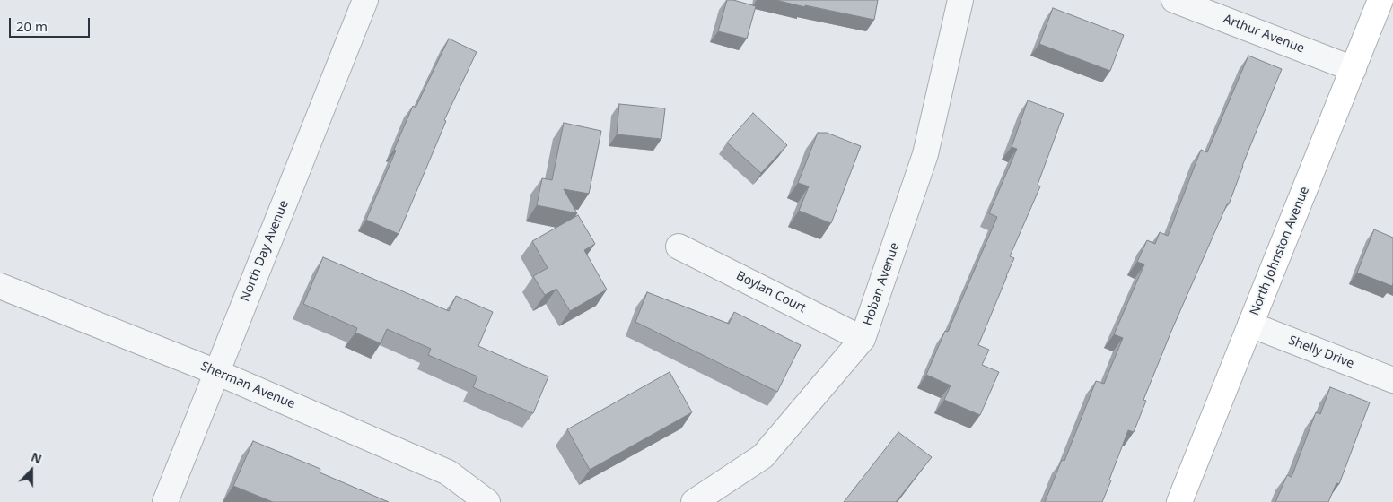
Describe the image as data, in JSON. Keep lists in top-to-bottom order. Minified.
{"streets":{"street":["Arthur Avenue","North Day Avenue","North Johnston Avenue","Hoban Avenue","Boylan Court","Shelly Drive","Sherman Avenue"]},"crossings":[["Arthur Avenue","North Johnston Avenue"],["North Day Avenue","Sherman Avenue"],["North Johnston Avenue","Shelly Drive"],["Hoban Avenue","Boylan Court"]],"scale_bar":"20 m","north":"top"}
